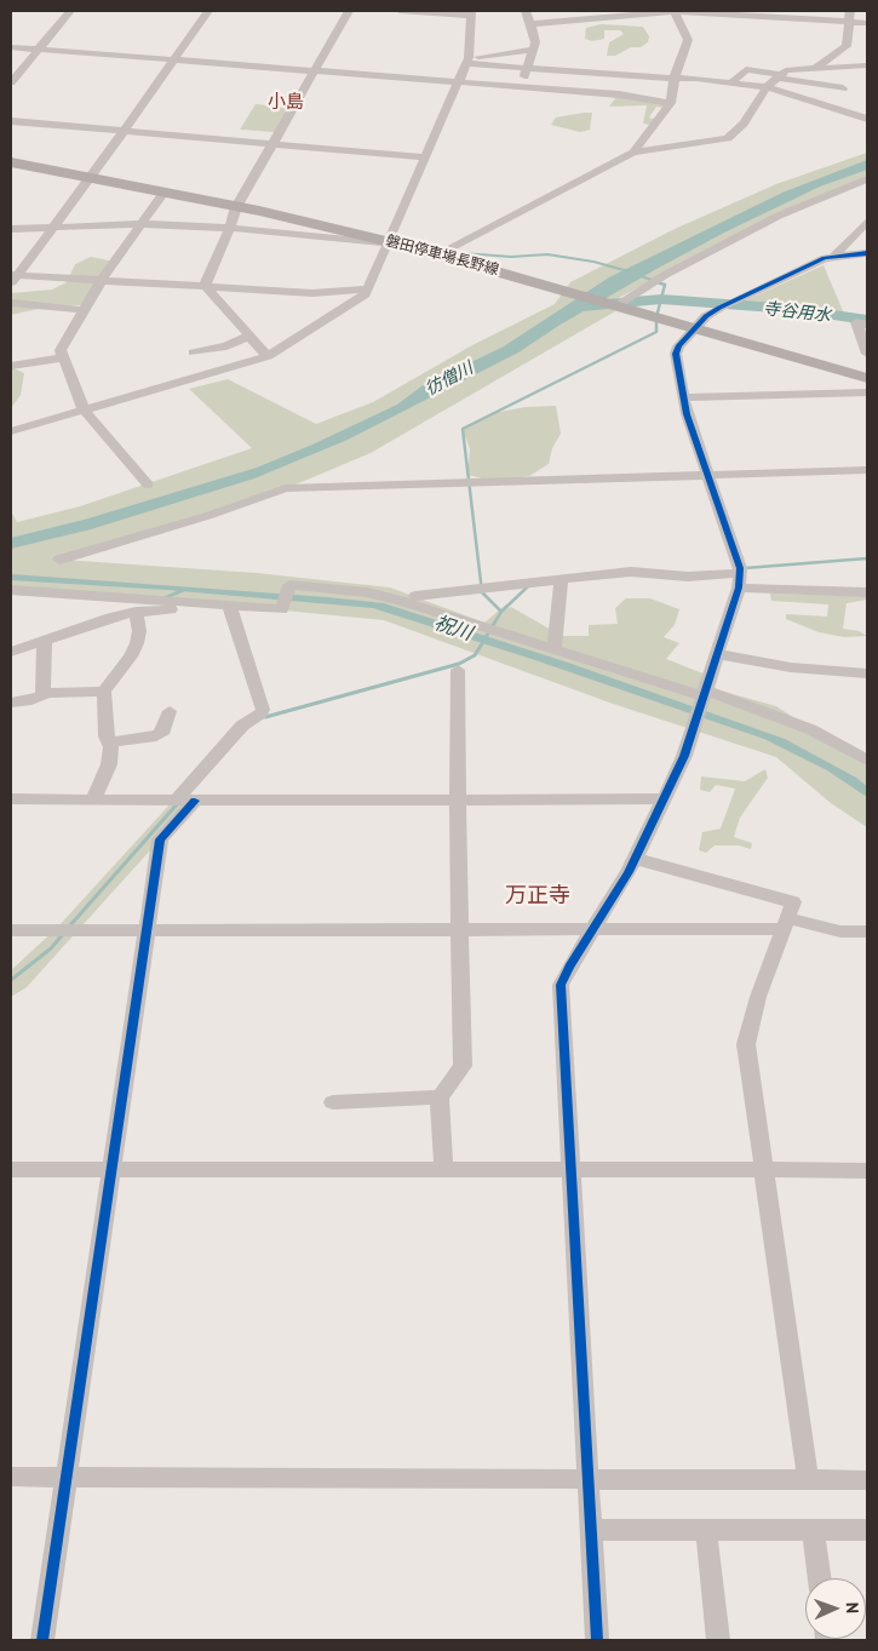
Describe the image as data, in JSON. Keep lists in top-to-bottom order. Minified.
{"streets":{"main road":["磐田停車場長野線"]},"districts":["小島","万正寺"],"water":["寺谷用水","彷僧川","祝川"],"north":"right"}
